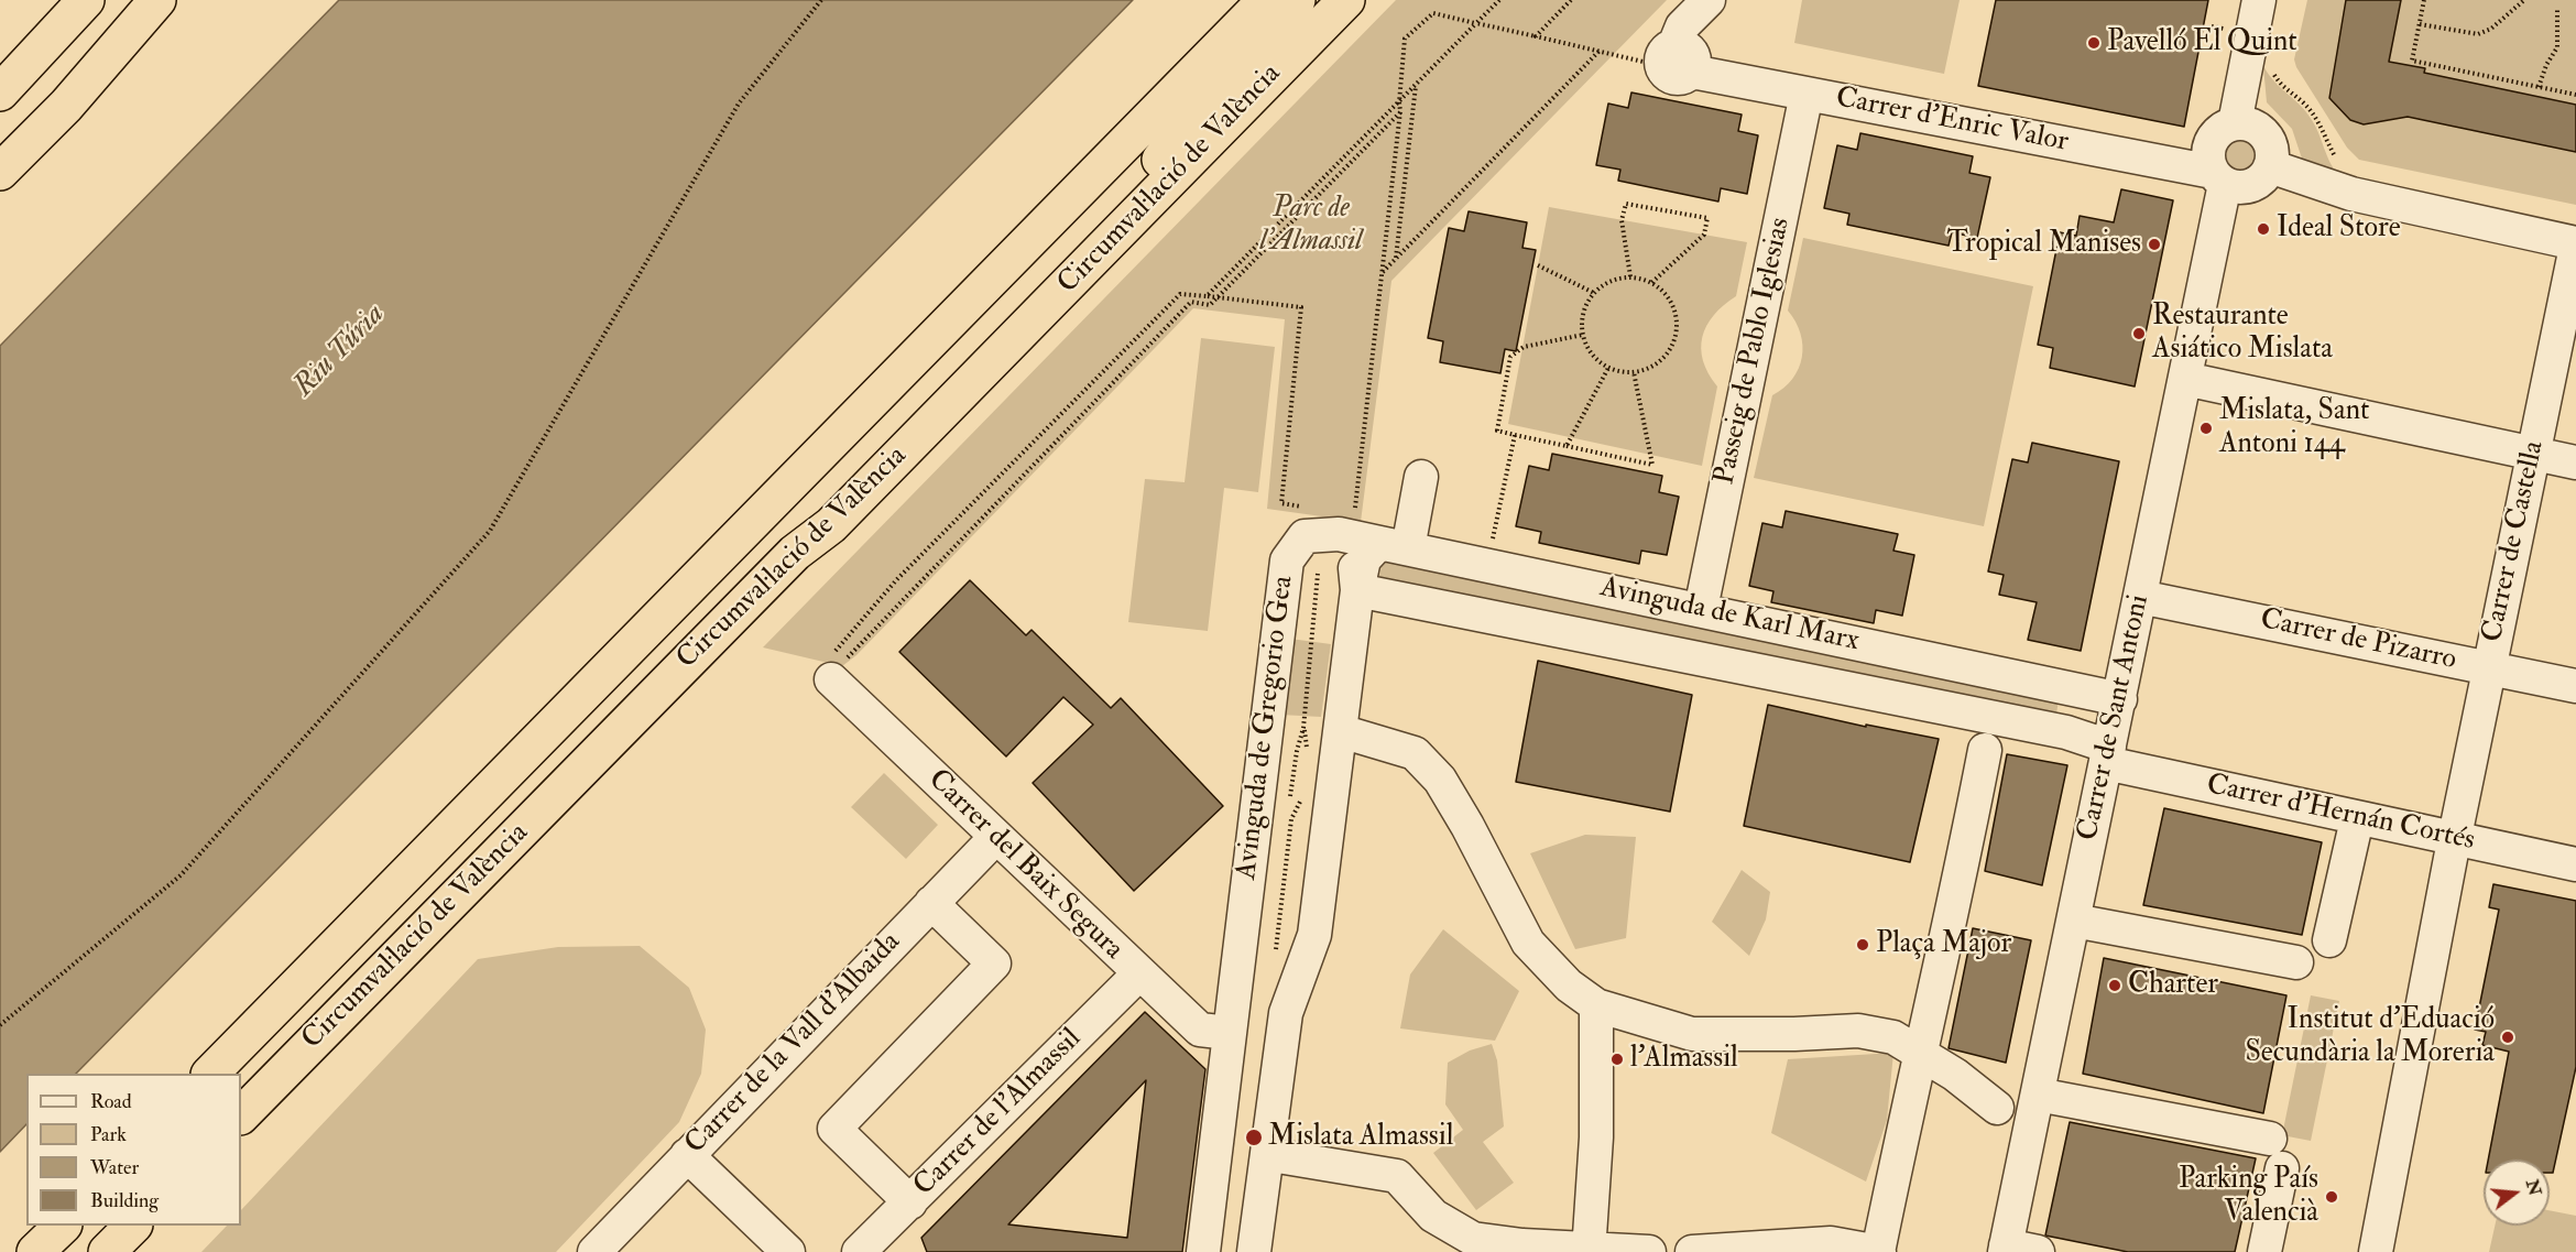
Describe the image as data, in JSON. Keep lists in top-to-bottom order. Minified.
{"streets":{"highway":["Circumval·lació de València"],"street":["Carrer d'Enric Valor","Passeig de Pablo Iglesias","Carrer de Castella","Avinguda de Karl Marx","Carrer de Pizarro","Carrer de Sant Antoni","Avinguda de Gregorio Gea","Carrer d'Hernán Cortés","Carrer del Baix Segura","Carrer de la Vall d'Albaida","Carrer de l'Almassil"]},"crossings":[["Carrer d'Enric Valor","Passeig de Pablo Iglesias"],["Carrer d'Enric Valor","Carrer de Sant Antoni"],["Passeig de Pablo Iglesias","Avinguda de Karl Marx"],["Carrer de Castella","Carrer de Pizarro"],["Carrer de Castella","Carrer d'Hernán Cortés"],["Avinguda de Karl Marx","Carrer de Sant Antoni"],["Avinguda de Karl Marx","Avinguda de Gregorio Gea"],["Avinguda de Karl Marx","Carrer d'Hernán Cortés"],["Carrer de Pizarro","Carrer de Sant Antoni"],["Carrer de Sant Antoni","Carrer d'Hernán Cortés"],["Avinguda de Gregorio Gea","Carrer del Baix Segura"],["Carrer del Baix Segura","Carrer de la Vall d'Albaida"],["Carrer del Baix Segura","Carrer de l'Almassil"]],"water":["Riu Túria"],"parks":["Parc de l'Almassil"],"places":["Pavelló El Quint","Ideal Store","Tropical Manises","Restaurante Asiático Mislata","Mislata, Sant Antoni 144","Plaça Major","Charter","Institut d'Eduació Secundària la Moreria","l'Almassil","Mislata Almassil","Parking País Valencià"],"legend":["Road","Park","Water","Building"],"north":"right"}
